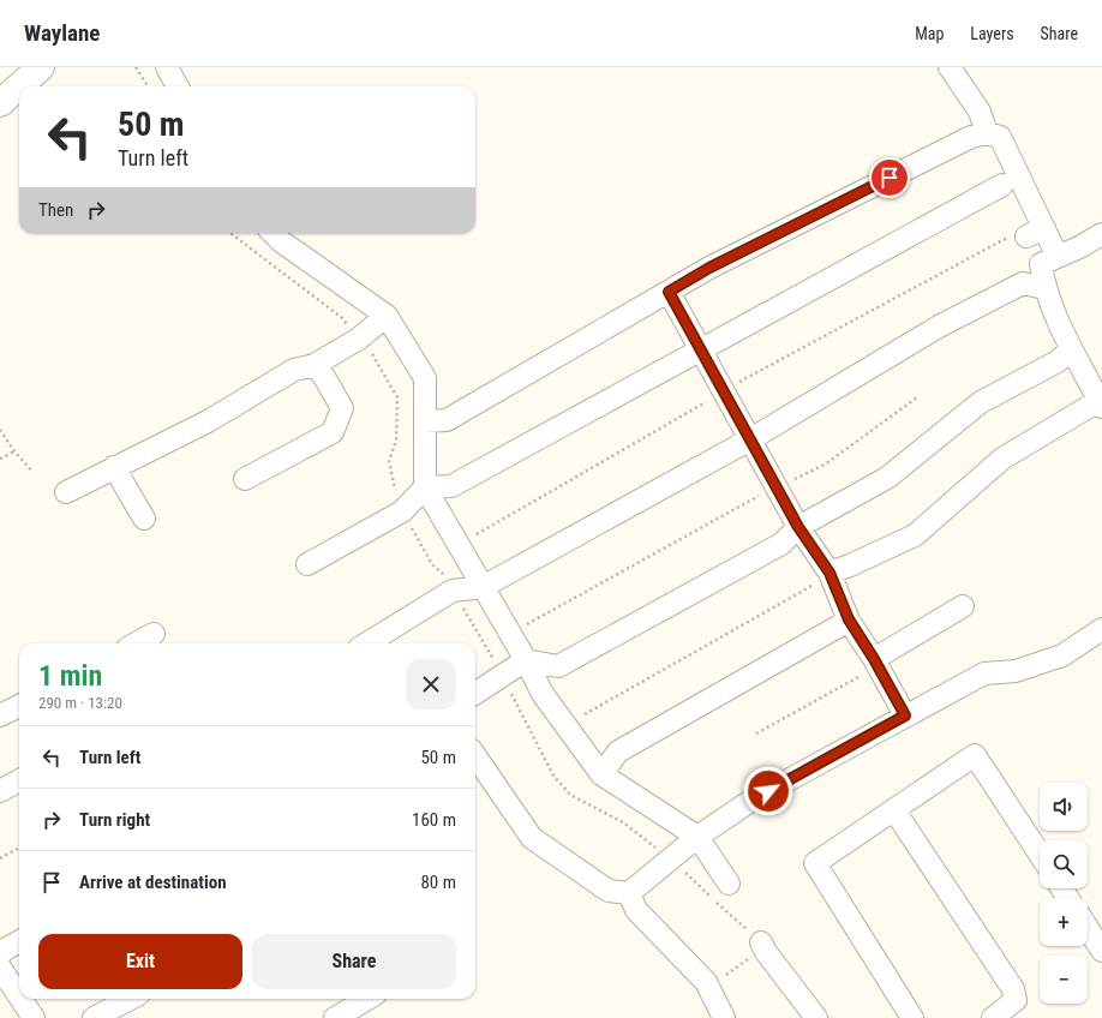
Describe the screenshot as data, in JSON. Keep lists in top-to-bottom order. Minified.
{"page":{"header":"Waylane","nav":["Map","Layers","Share"],"turn":["50 m","Turn left"],"then":"Then","heading":["1 min","290 m · 13:20"],"list":[{"name":"Turn left","value":"50 m"},{"name":"Turn right","value":"160 m"},{"name":"Arrive at destination","value":"80 m"}],"map_buttons":["+","−"],"buttons":["Exit","Share"]}}
